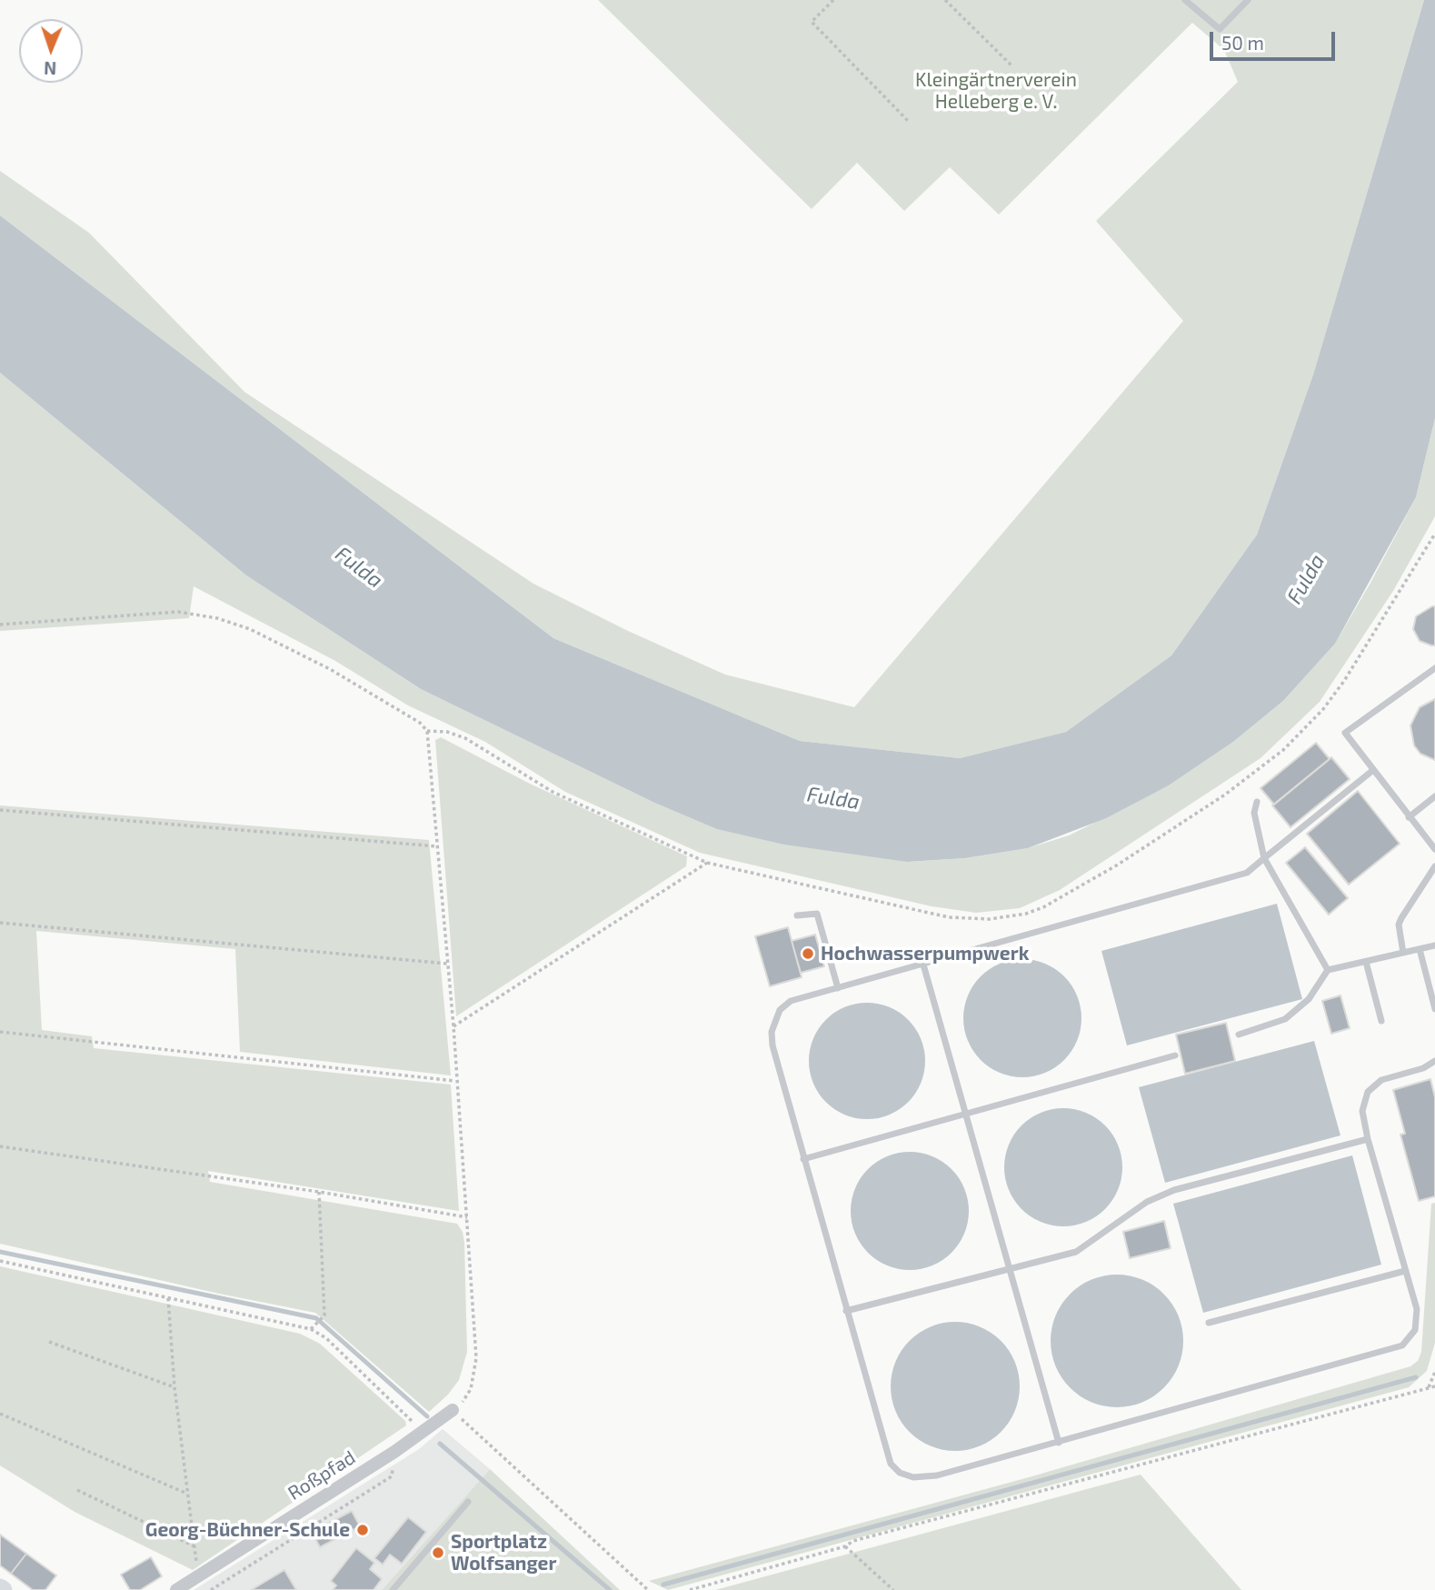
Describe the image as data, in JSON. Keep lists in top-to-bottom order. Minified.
{"streets":{"street":["Roßpfad"]},"water":["Fulda"],"parks":["Kleingärtnerverein Helleberg e. V."],"places":["Hochwasserpumpwerk","Georg-Büchner-Schule","Sportplatz Wolfsanger"],"scale_bar":"50 m","north":"bottom"}
